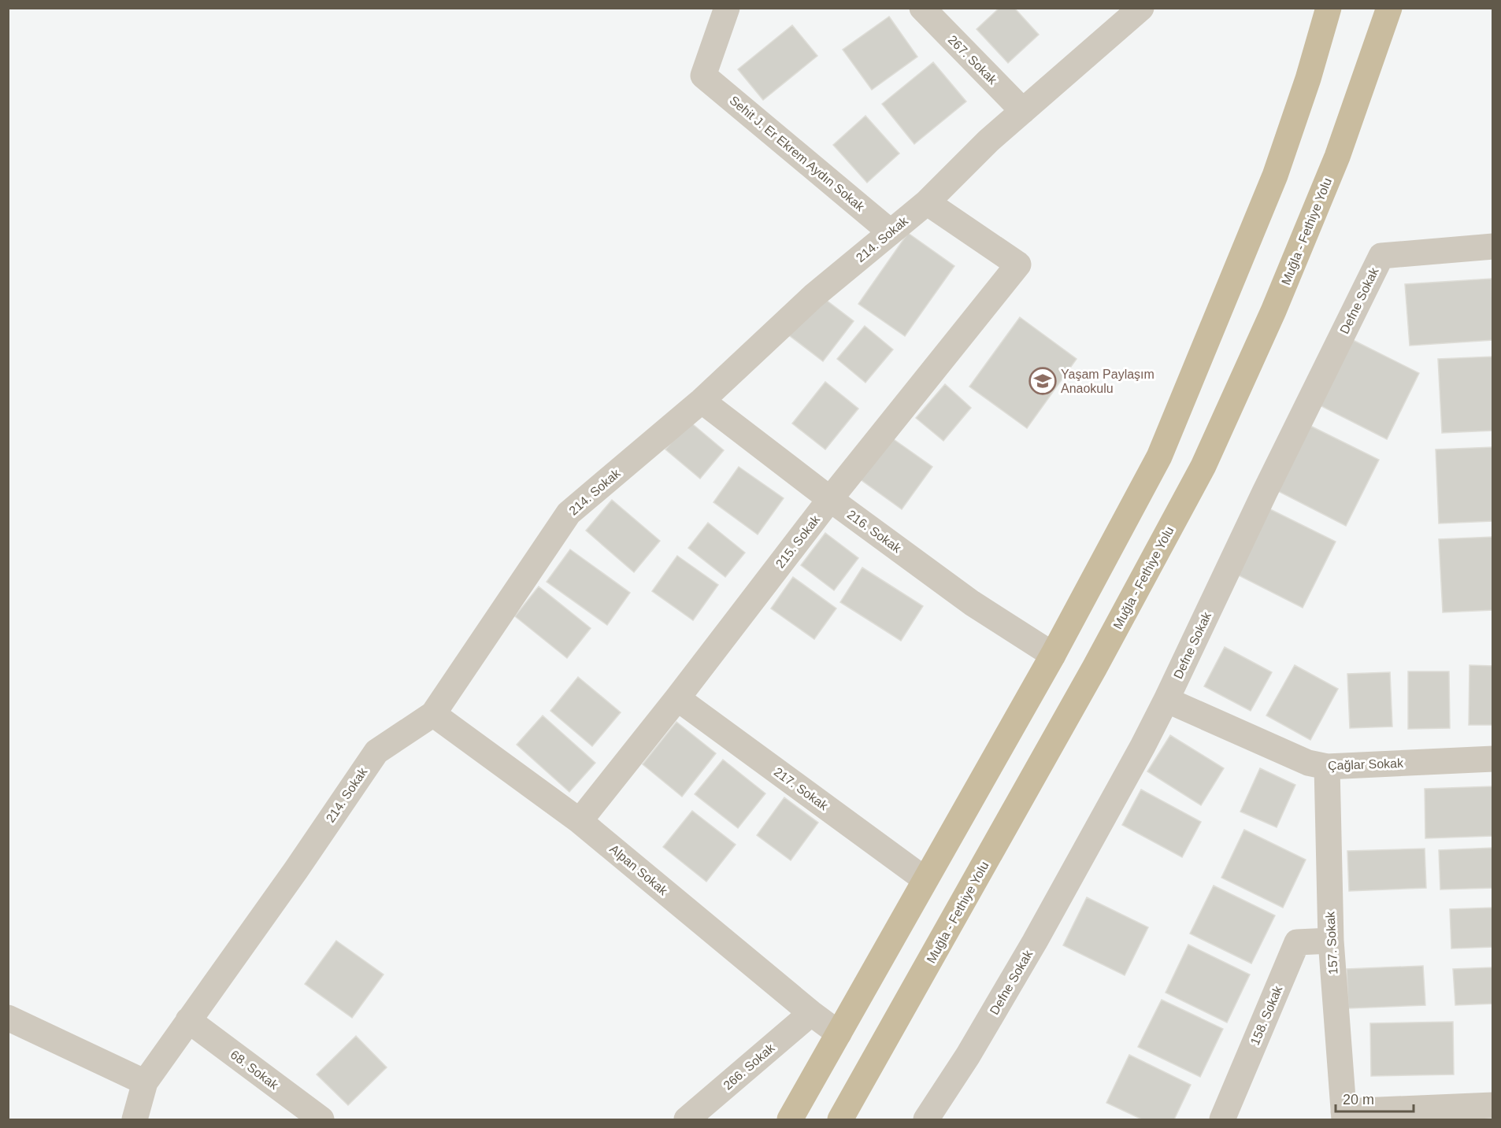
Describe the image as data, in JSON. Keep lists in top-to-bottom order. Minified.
{"streets":{"highway":["Muğla - Fethiye Yolu"],"street":["267. Sokak","Sehit J. Er Ekrem Aydın Sokak","214. Sokak","Defne Sokak","216. Sokak","215. Sokak","Çağlar Sokak","217. Sokak","Alpan Sokak","157. Sokak","158. Sokak","266. Sokak","68. Sokak"]},"crossings":[["267. Sokak","214. Sokak"],["Sehit J. Er Ekrem Aydın Sokak","214. Sokak"],["214. Sokak","216. Sokak"],["214. Sokak","215. Sokak"],["214. Sokak","Alpan Sokak"],["214. Sokak","68. Sokak"],["Defne Sokak","Çağlar Sokak"],["216. Sokak","215. Sokak"],["215. Sokak","217. Sokak"],["215. Sokak","Alpan Sokak"],["Çağlar Sokak","157. Sokak"],["Alpan Sokak","266. Sokak"],["157. Sokak","158. Sokak"]],"places":{"school or university":["Yaşam Paylaşım Anaokulu"]},"scale_bar":"20 m"}
